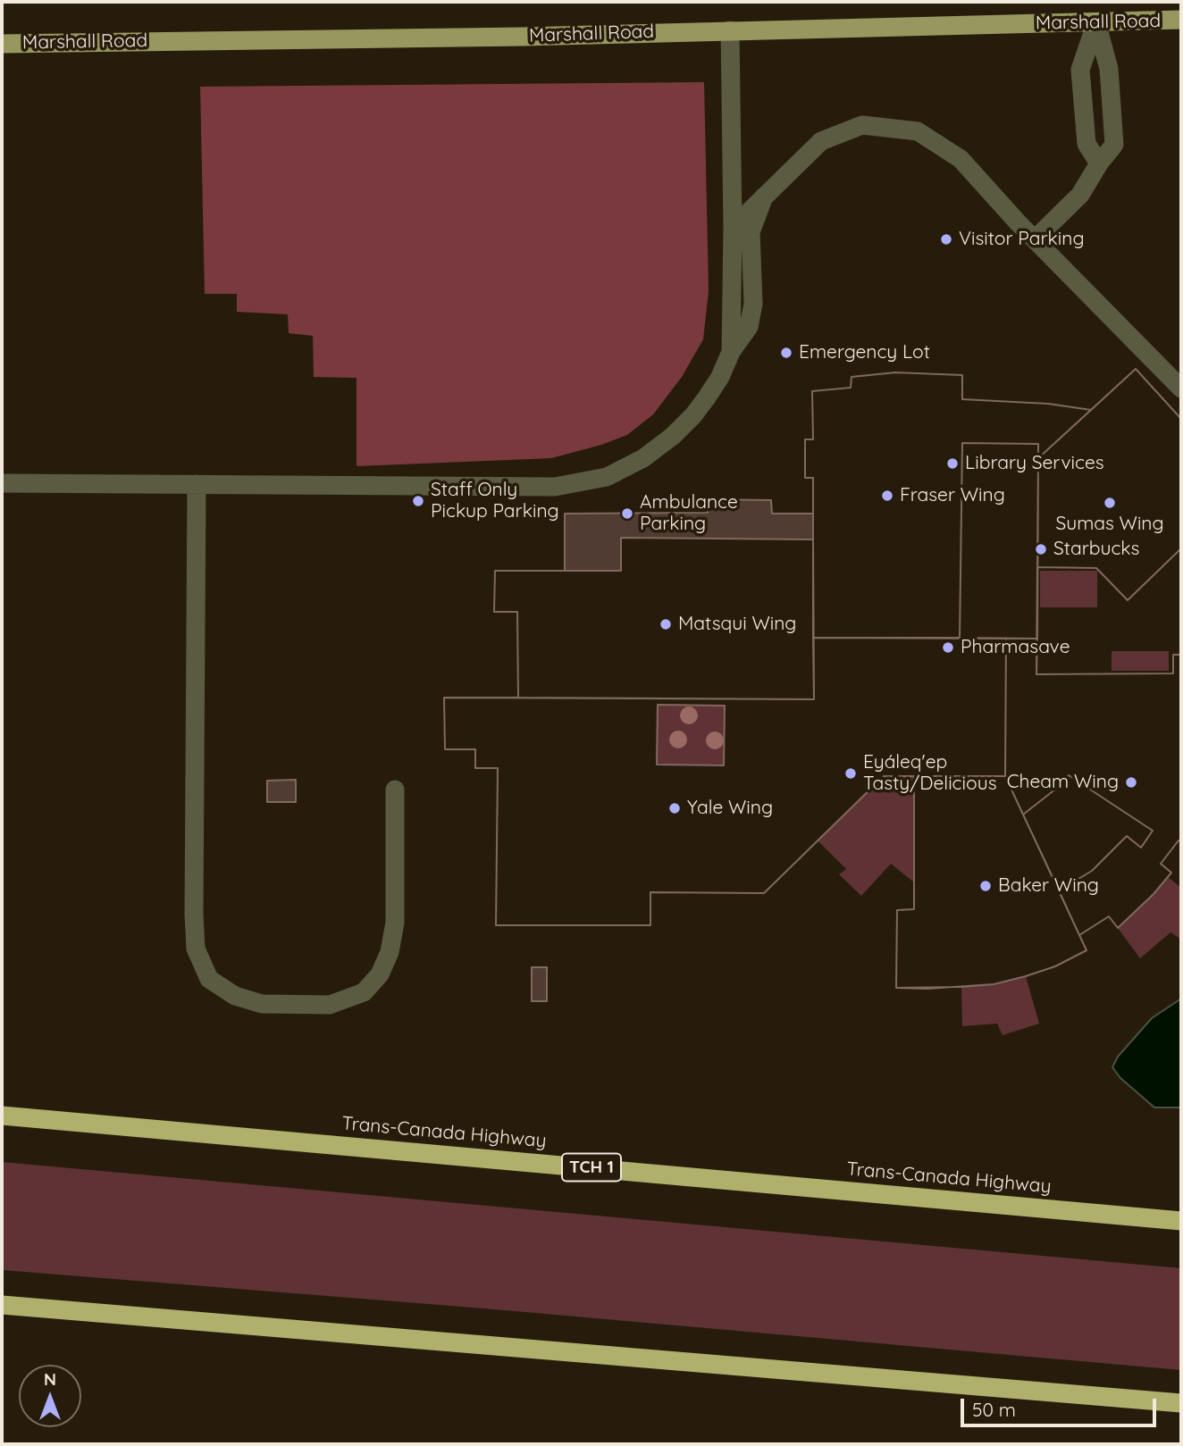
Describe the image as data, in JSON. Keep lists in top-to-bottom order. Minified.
{"streets":{"highway":["Trans-Canada Highway","TCH 1"],"main road":["Marshall Road"]},"places":["Visitor Parking","Emergency Lot","Library Services","Fraser Wing","Staff Only Pickup Parking","Sumas Wing","Ambulance Parking","Starbucks","Matsqui Wing","Pharmasave","Eyáleq'ep Tasty/Delicious","Cheam Wing","Yale Wing","Baker Wing"],"scale_bar":"50 m","north":"top"}
